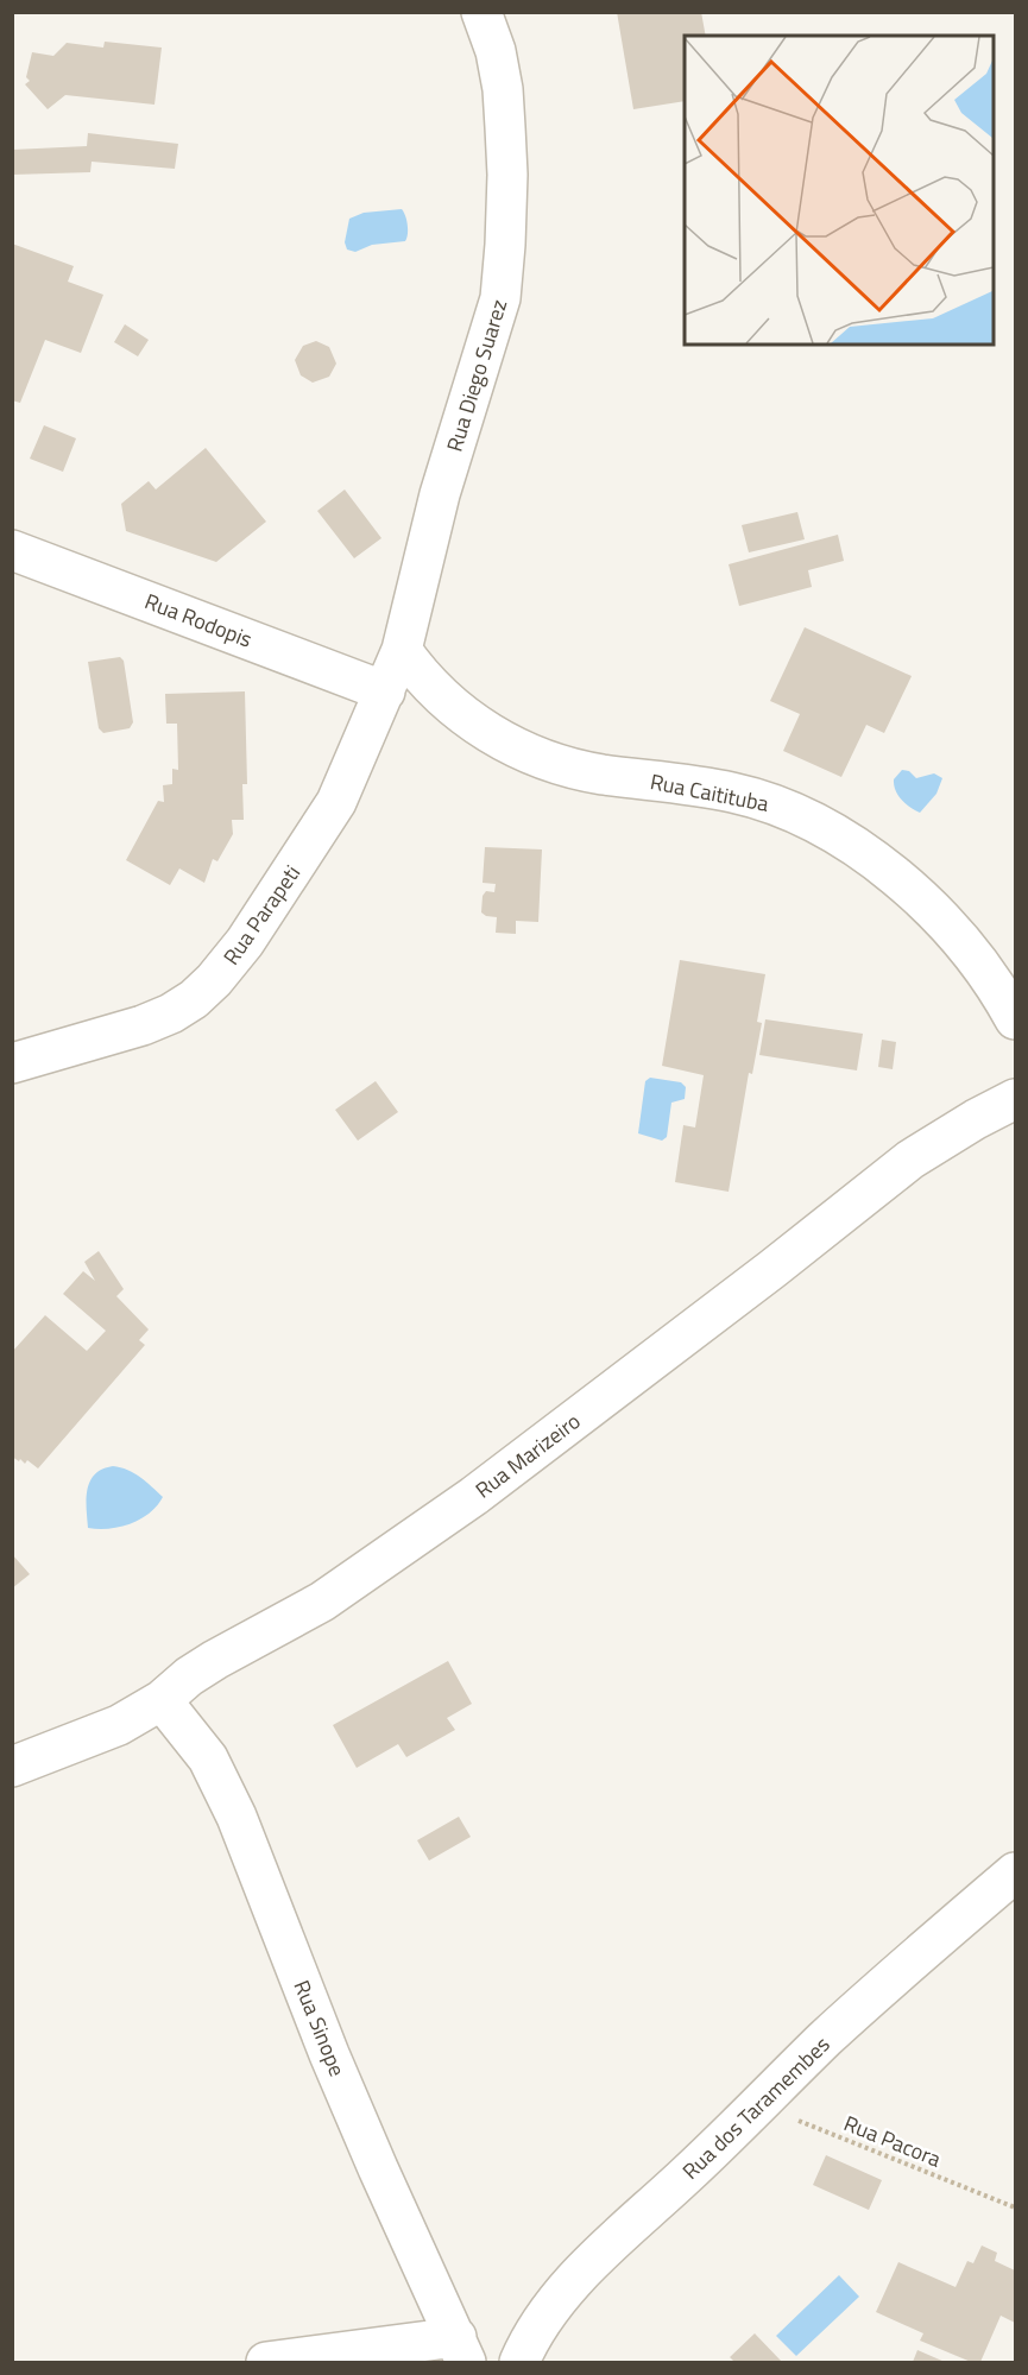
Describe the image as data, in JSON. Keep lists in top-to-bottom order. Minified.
{"streets":{"street":["Rua Diego Suarez","Rua Rodopis","Rua Caitituba","Rua Parapeti","Rua Marizeiro","Rua Sinope","Rua dos Taramembes"],"path":["Rua Pacora"]},"crossings":[["Rua Diego Suarez","Rua Caitituba"],["Rua Diego Suarez","Rua Parapeti"],["Rua Rodopis","Rua Parapeti"],["Rua Caitituba","Rua Parapeti"],["Rua Marizeiro","Rua Sinope"],["Rua dos Taramembes","Rua Pacora"]]}
